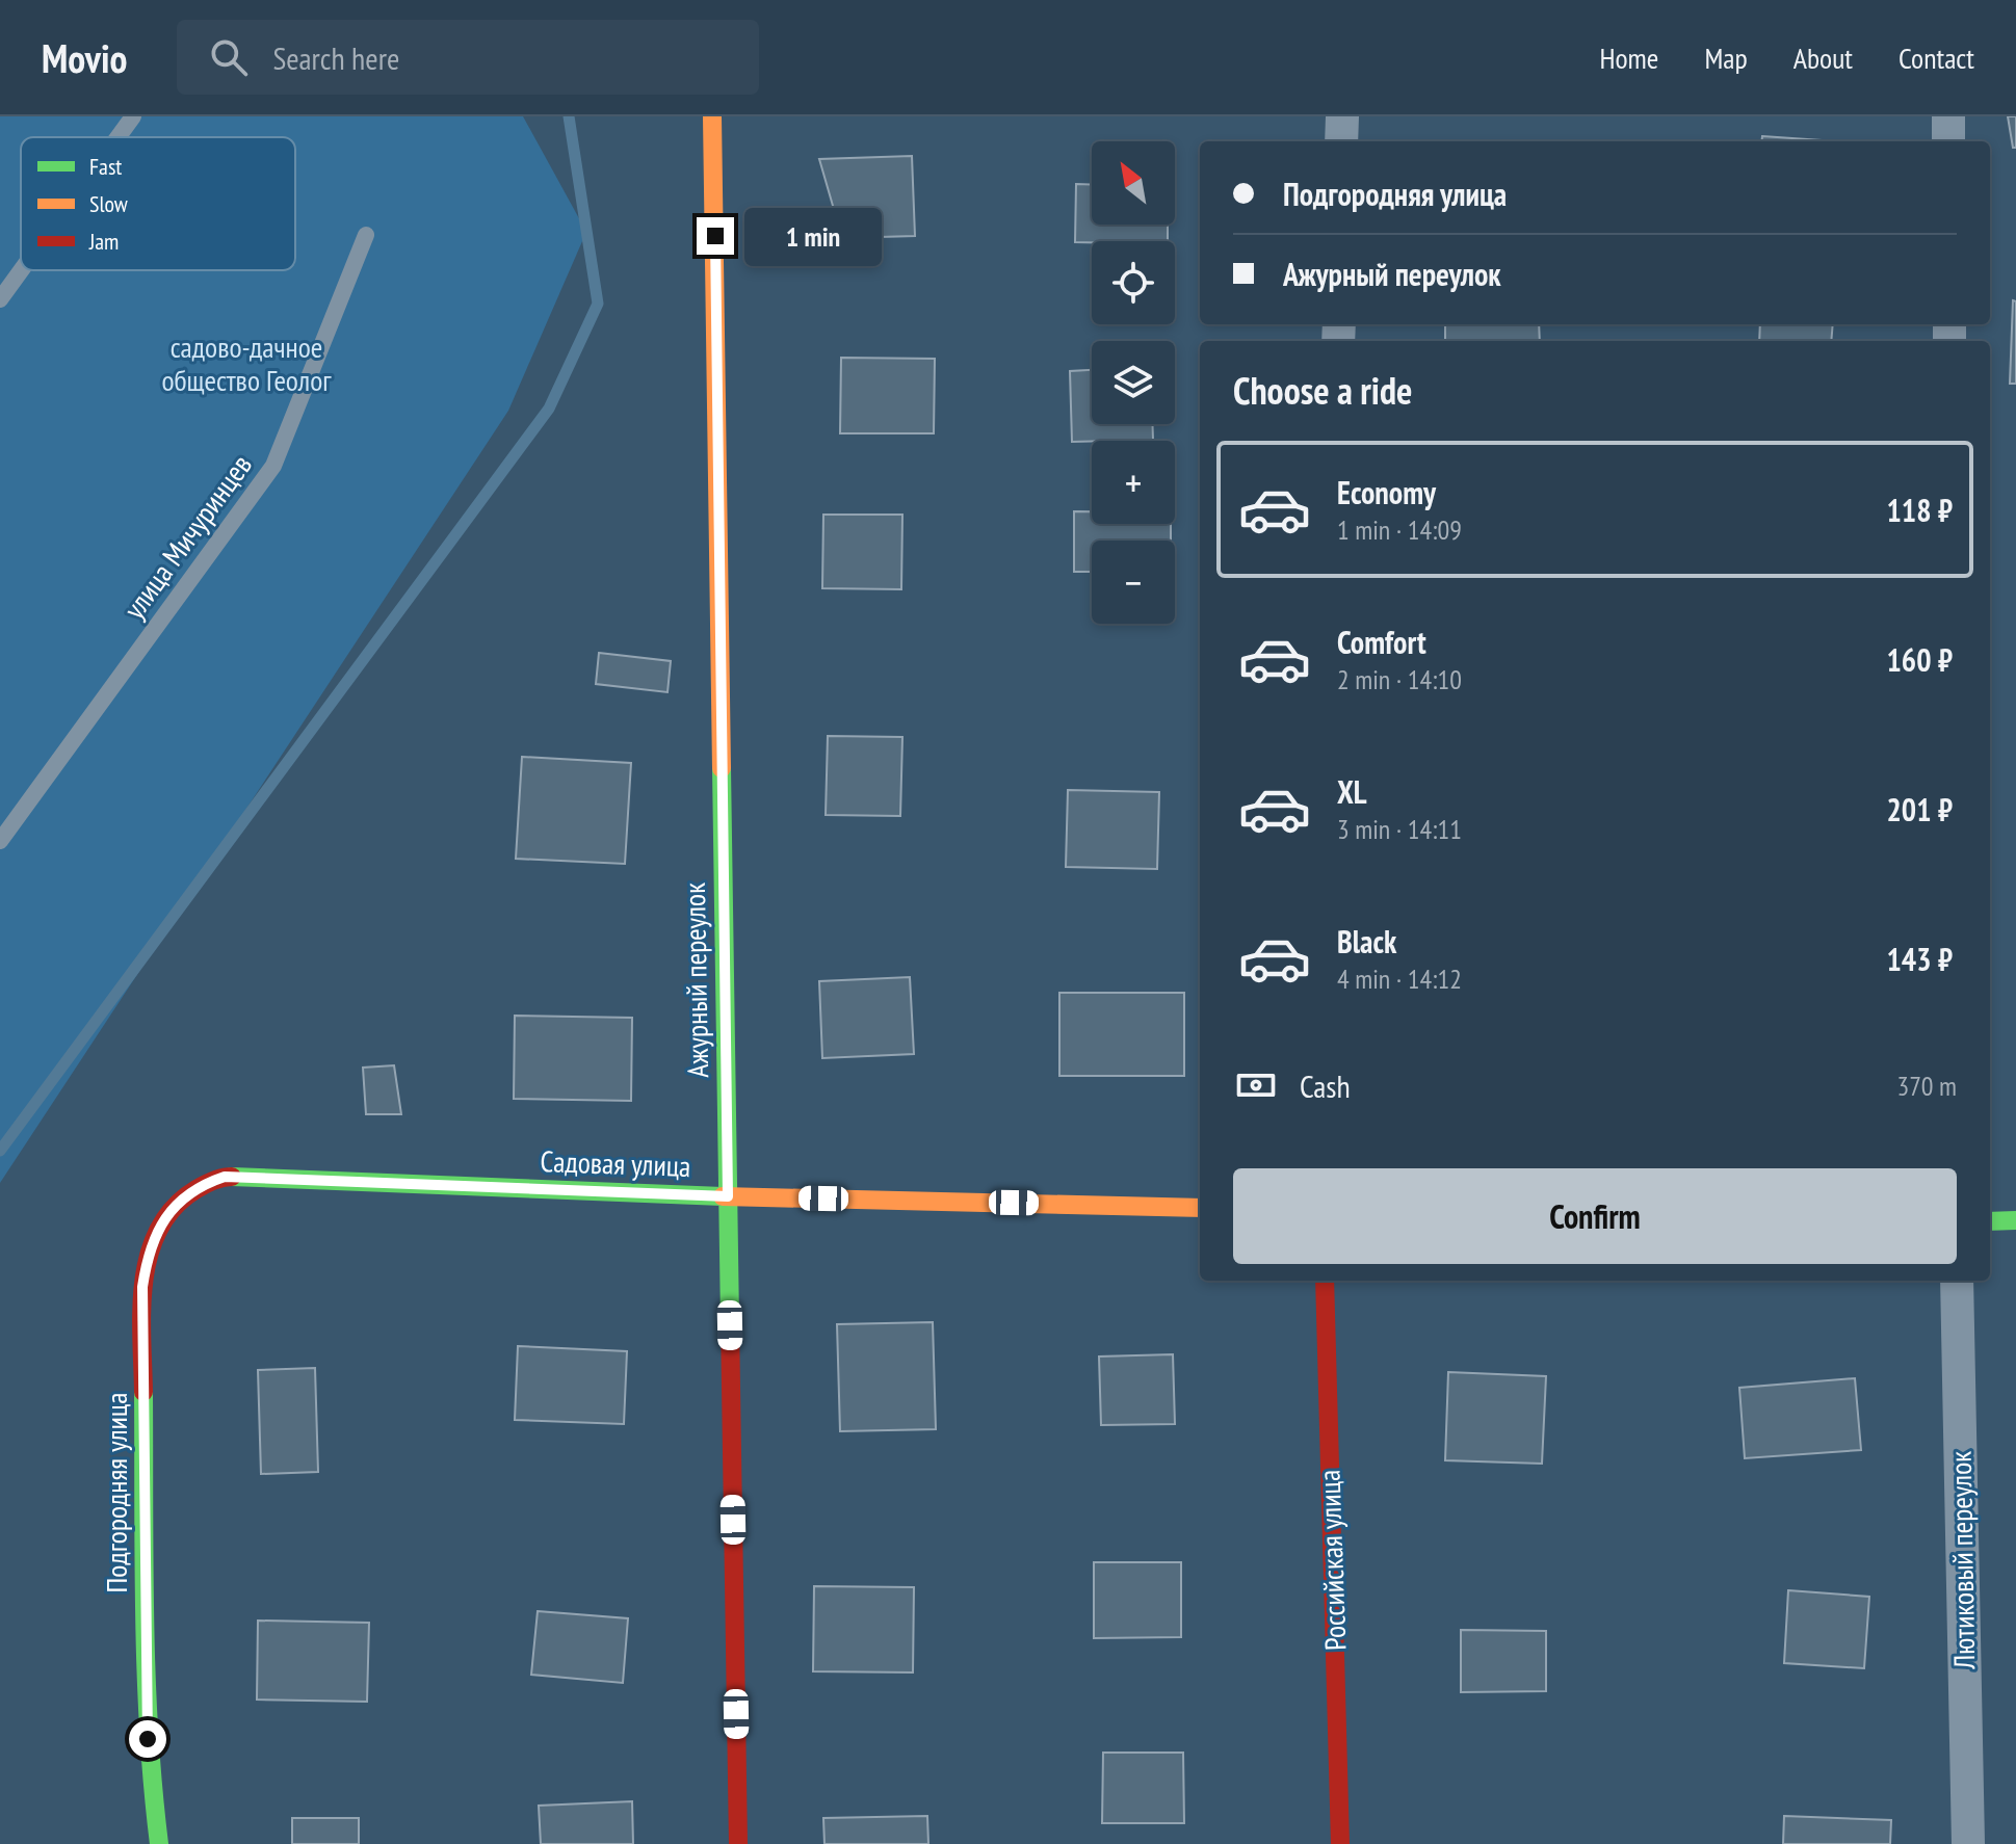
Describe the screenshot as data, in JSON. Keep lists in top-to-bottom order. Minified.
{"streets":{"street":["Ажурный переулок","Садовая улица","Подгородняя улица","Российская улица","Лютиковый переулок"],"lane":["улица Мичуринцев"]},"crossings":[["Ажурный переулок","Садовая улица"],["Садовая улица","Подгородняя улица"]],"parks":["садово-дачное общество Геолог"],"legend":["Fast","Slow","Jam"],"north":"top left","page":{"header":"Movio","search":"Search here","nav":["Home","Map","About","Contact"],"map_buttons":["+","−"],"banner":["Подгородняя улица","Ажурный переулок"],"bubble":"1 min","heading":"Choose a ride","list":[{"name":"Economy","note":"1 min · 14:09","value":"118 ₽"},{"name":"Comfort","note":"2 min · 14:10","value":"160 ₽"},{"name":"XL","note":"3 min · 14:11","value":"201 ₽"},{"name":"Black","note":"4 min · 14:12","value":"143 ₽"}],"pay":["Cash","370 m"],"buttons":"Confirm"}}
